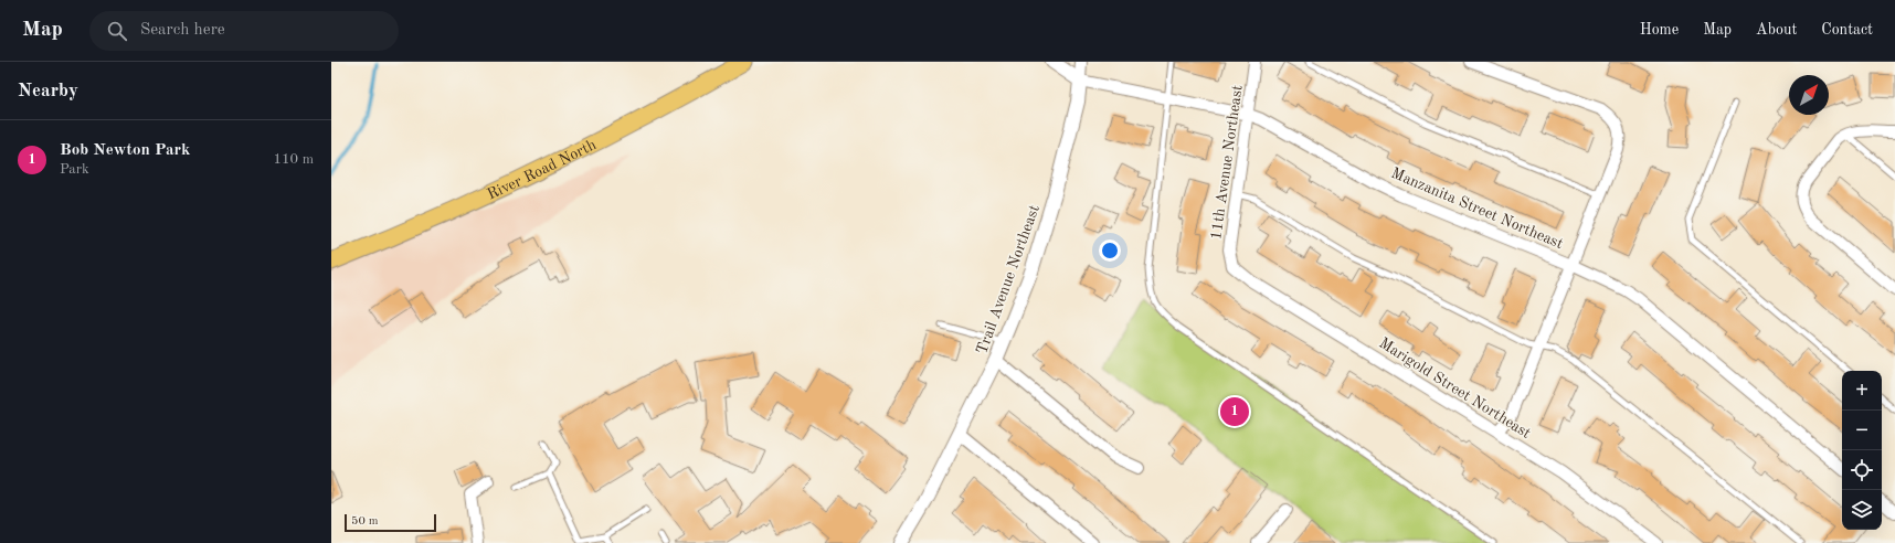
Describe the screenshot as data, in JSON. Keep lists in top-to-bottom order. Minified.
{"streets":{"main road":["River Road North"],"street":["11th Avenue Northeast","Manzanita Street Northeast","Trail Avenue Northeast","Marigold Street Northeast"]},"crossings":[["11th Avenue Northeast","Manzanita Street Northeast"],["11th Avenue Northeast","Marigold Street Northeast"],["Manzanita Street Northeast","Trail Avenue Northeast"]],"scale_bar":"50 m","north":"top right","page":{"header":"Map","search":"Search here","nav":["Home","Map","About","Contact"],"heading":"Nearby","list":[{"mark":"1","name":"Bob Newton Park","note":"Park","value":"110 m"}],"map_buttons":["+","−"],"pins":"1","scale":"50 m"}}
